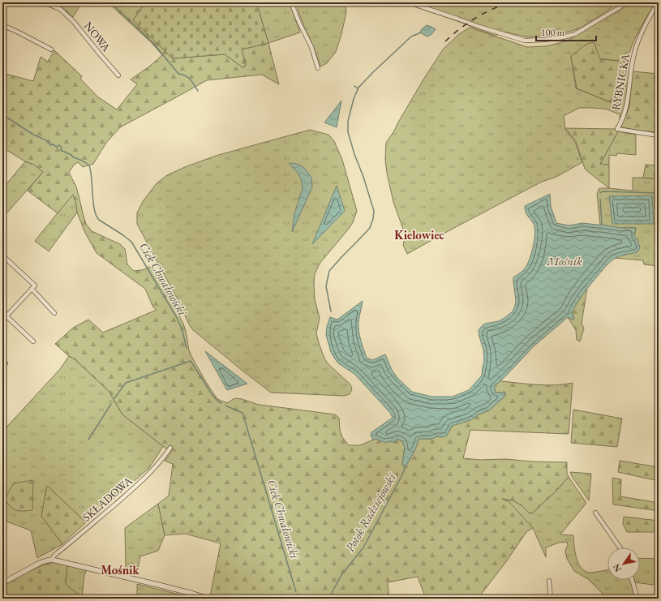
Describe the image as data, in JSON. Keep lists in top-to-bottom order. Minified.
{"streets":{"street":["NOWA","RYBNICKA","SKŁADOWA"]},"districts":["Kielowiec","Mośnik"],"water":["Mośnik","Ciek Chwałowicki","Potok Radziejowski"],"scale_bar":"100 m","north":"bottom left"}
